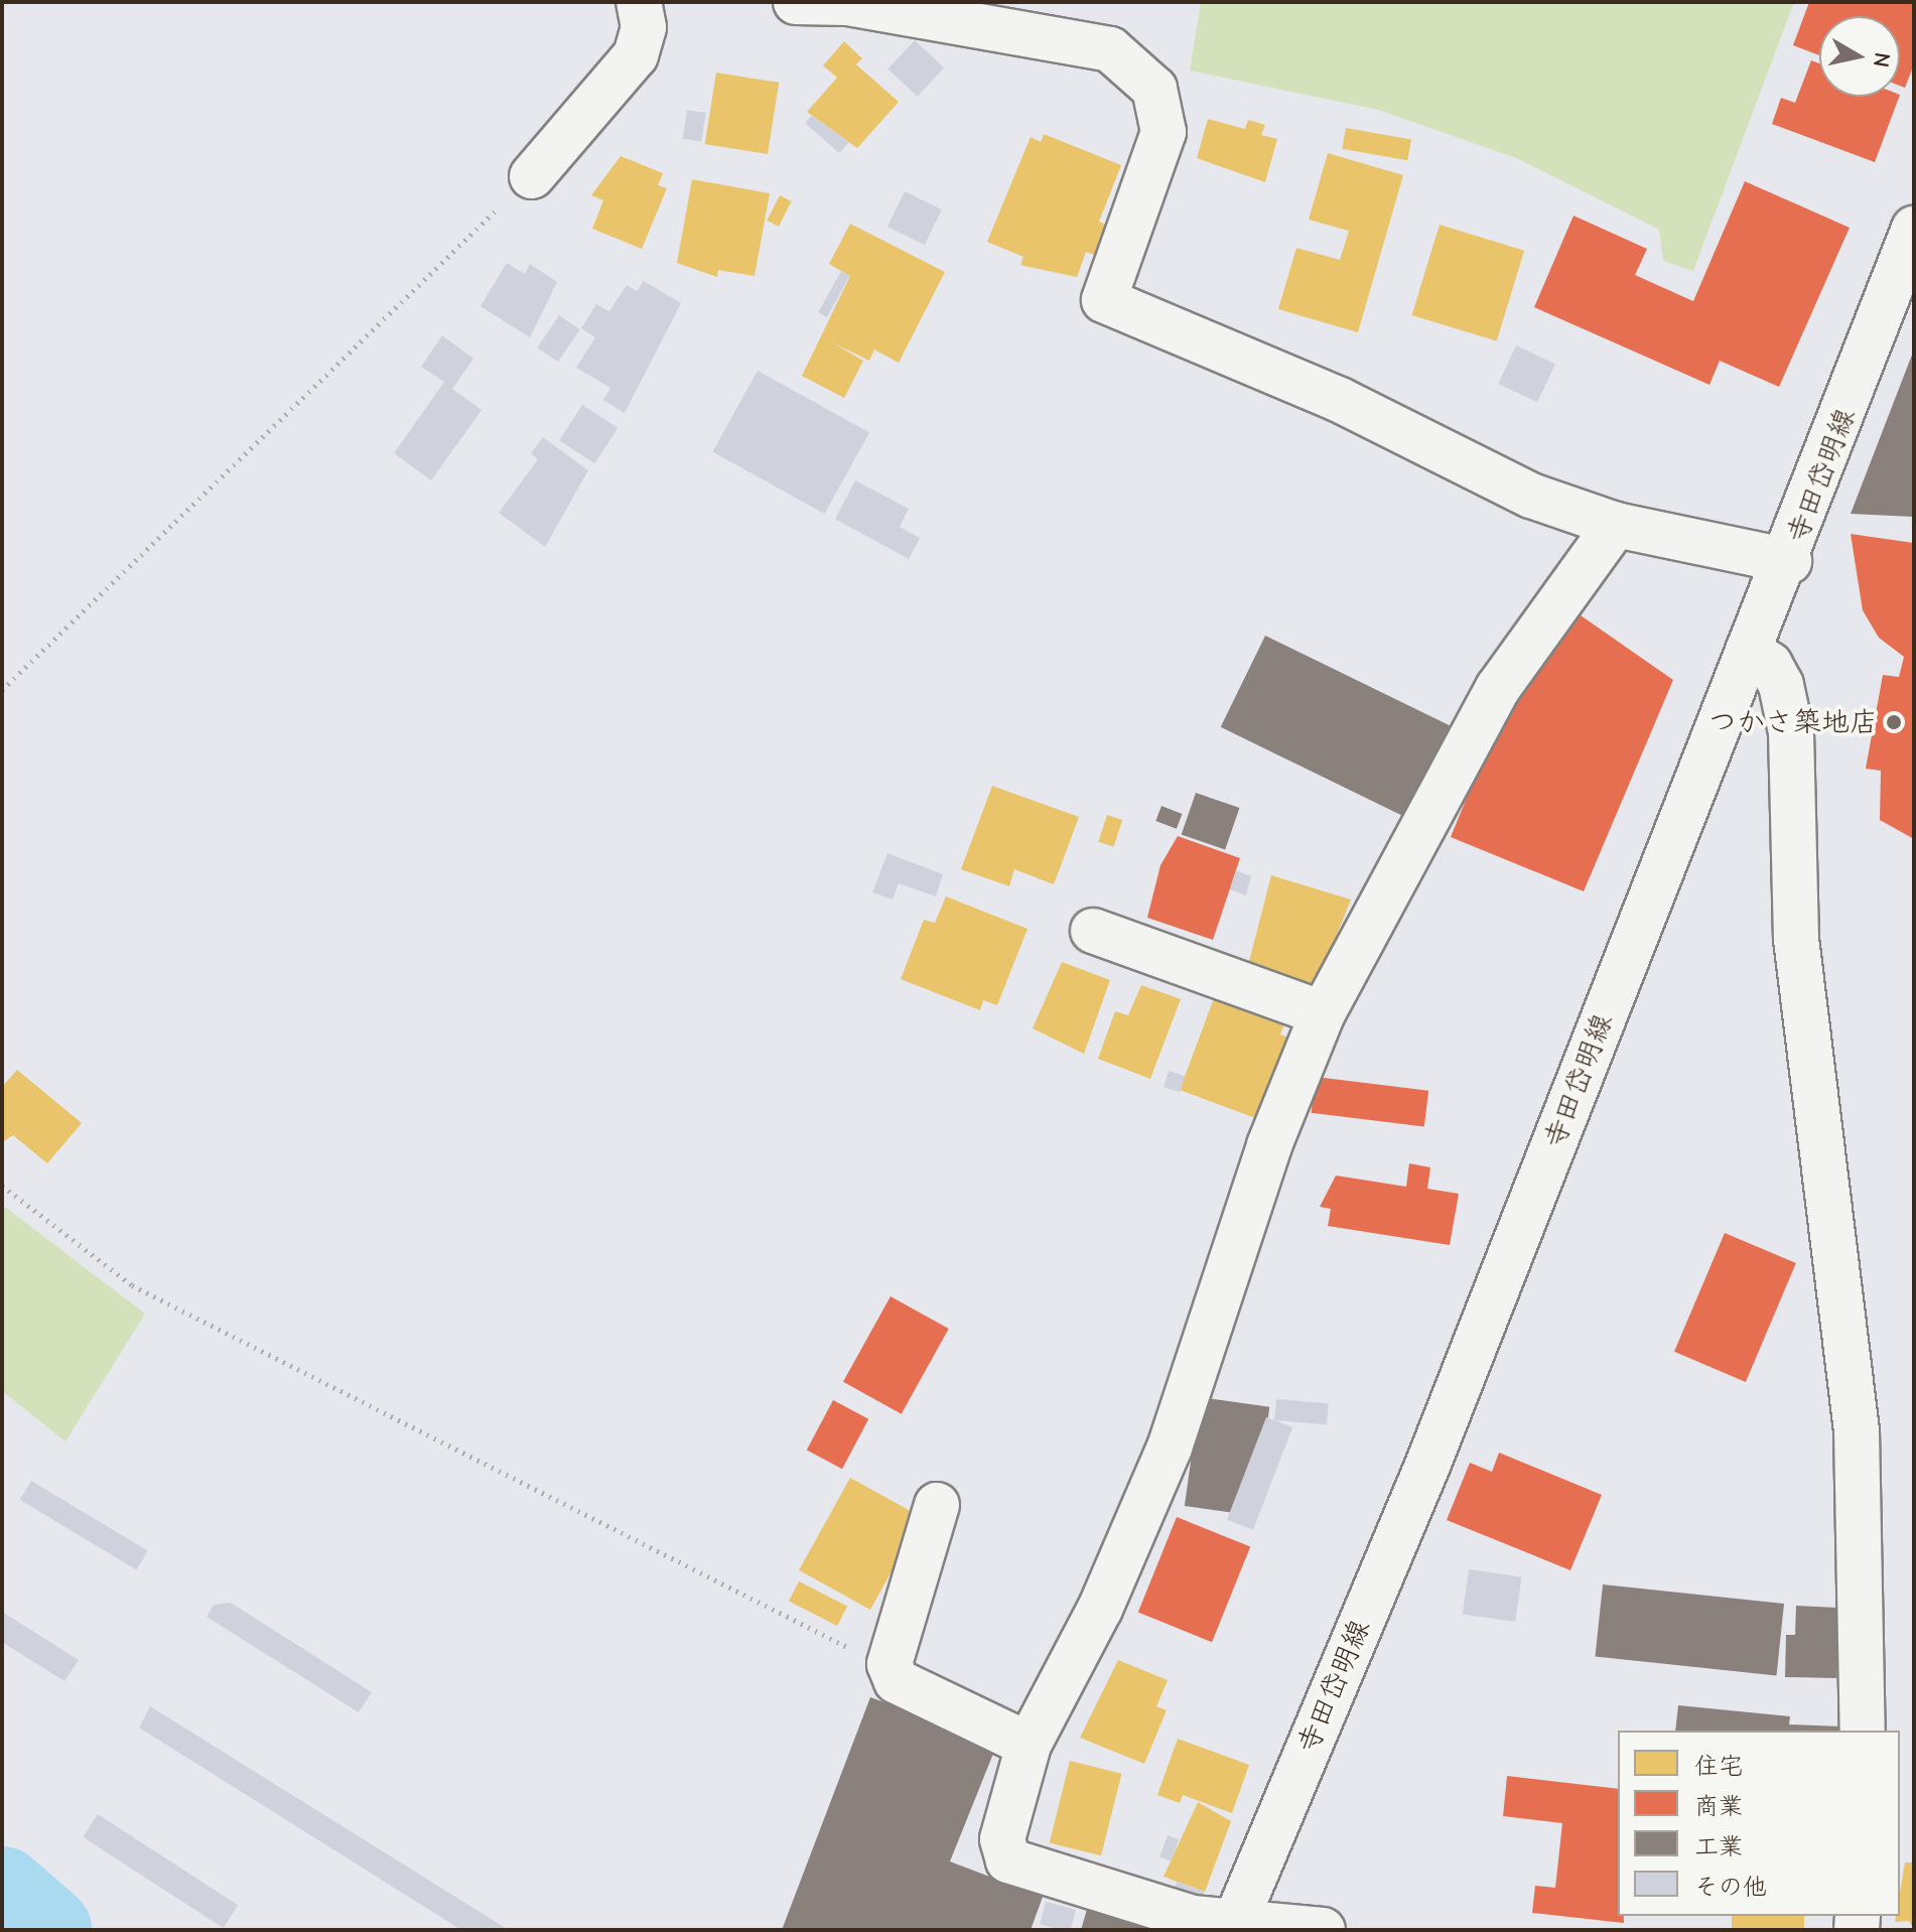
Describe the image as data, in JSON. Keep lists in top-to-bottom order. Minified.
{"streets":{"street":["寺田岱明線"]},"places":["つかさ築地店"],"legend":["住宅","商業","工業","その他"],"north":"right"}
